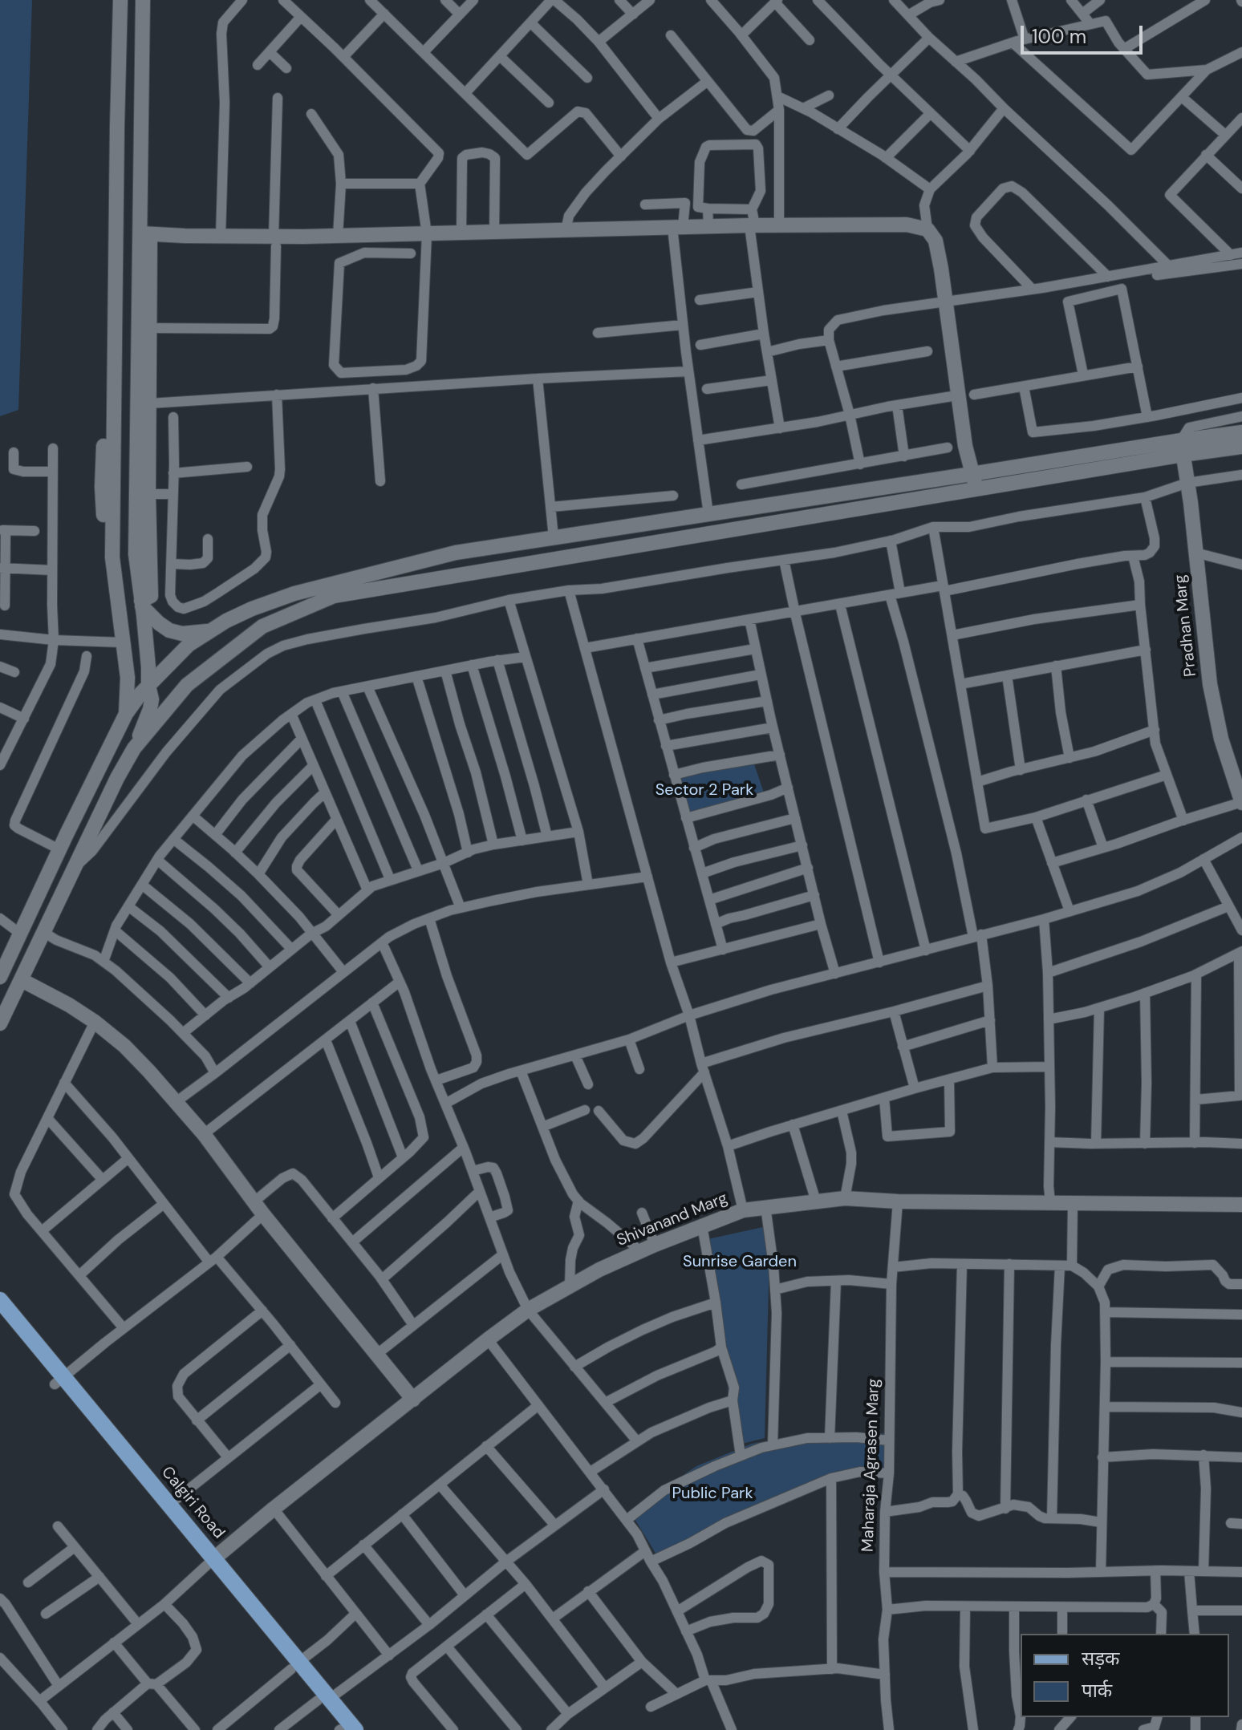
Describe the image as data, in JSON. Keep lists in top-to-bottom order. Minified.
{"streets":{"main road":["Pradhan Marg","Shivanand Marg","Calgiri Road"],"street":["Maharaja Agrasen Marg"]},"crossings":[["Shivanand Marg","Maharaja Agrasen Marg"],["Shivanand Marg","Calgiri Road"]],"parks":["Sector 2 Park","Sunrise Garden","Public Park"],"legend":["सड़क","पार्क"],"scale_bar":"100 m"}
